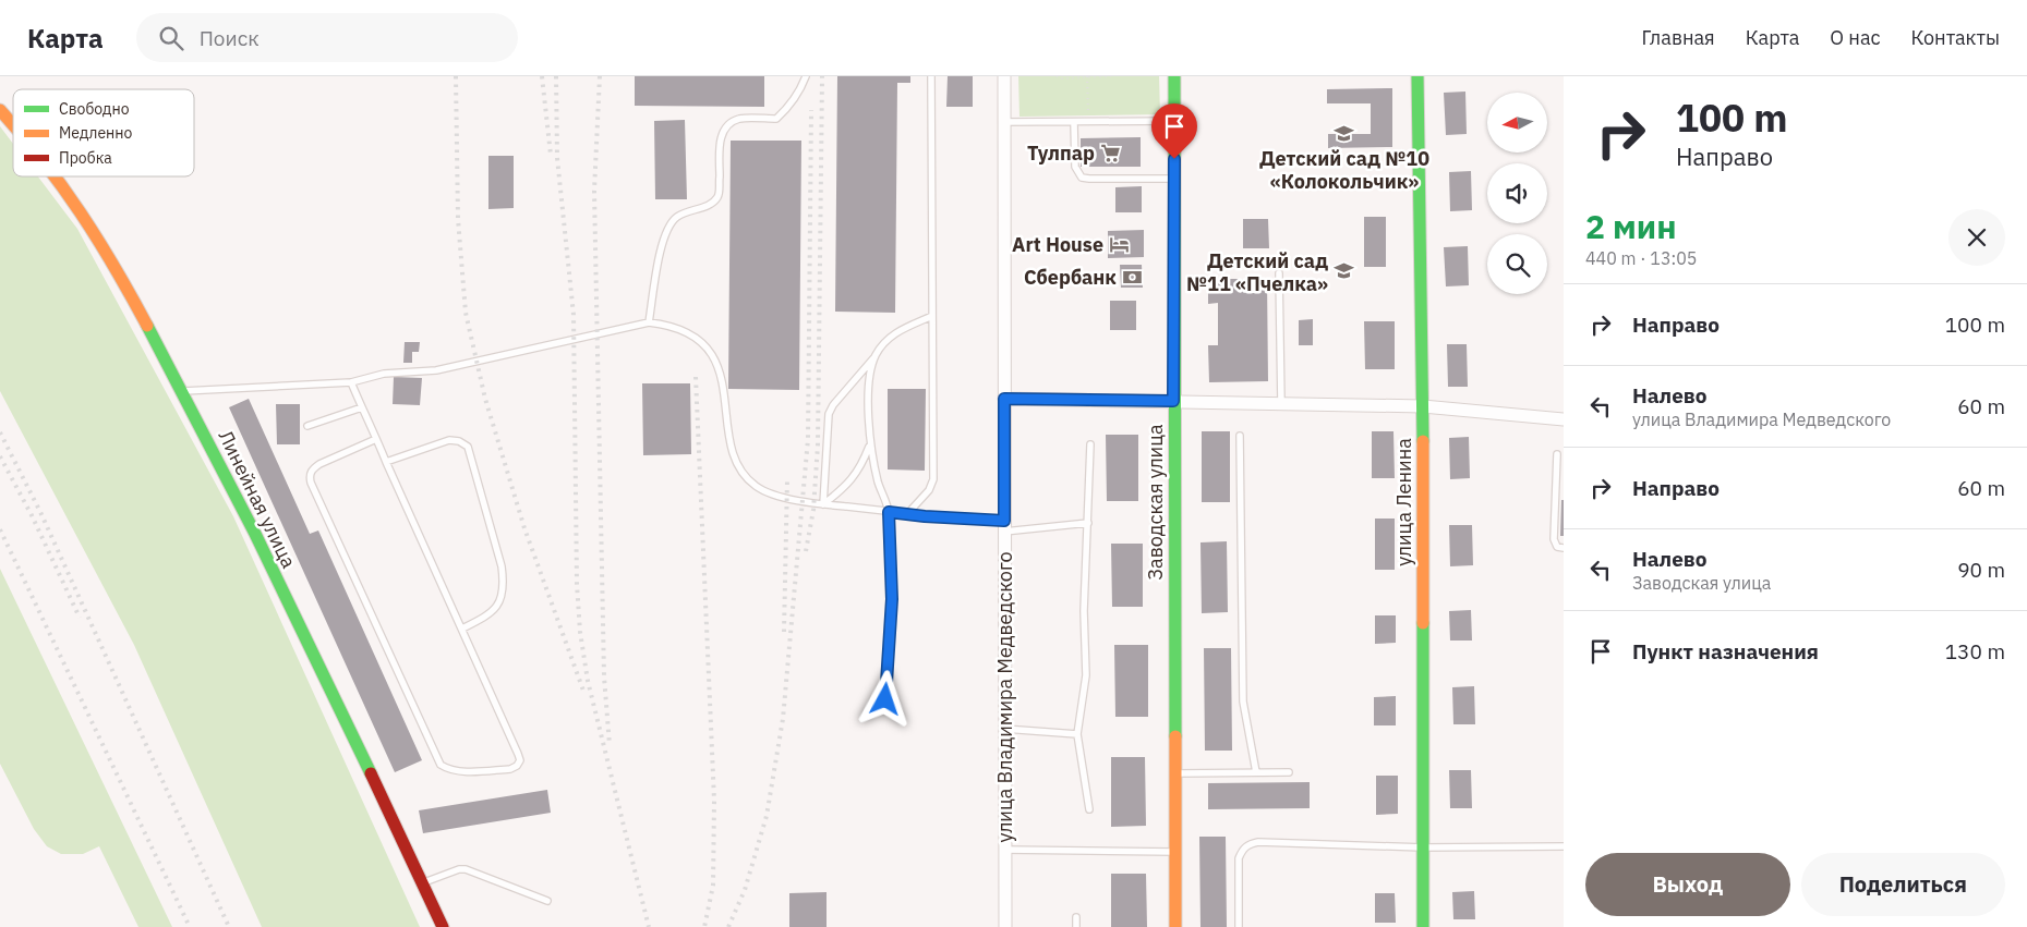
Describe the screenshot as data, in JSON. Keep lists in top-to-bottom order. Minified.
{"streets":{"street":["Линейная улица","Заводская улица","улица Ленина","улица Владимира Медведского"]},"places":{"school or university":["Детский сад №10 «Колокольчик»","Детский сад №11 «Пчелка»"],"supermarket":["Тулпар"],"hotel":["Art House"],"bank":["Сбербанк"]},"legend":["Свободно","Медленно","Пробка"],"north":"left","page":{"header":"Карта","search":"Поиск","nav":["Главная","Карта","О нас","Контакты"],"turn":["100 m","Направо"],"heading":["2 мин","440 m · 13:05"],"list":[{"name":"Направо","value":"100 m"},{"name":"Налево","note":"улица Владимира Медведского","value":"60 m"},{"name":"Направо","value":"60 m"},{"name":"Налево","note":"Заводская улица","value":"90 m"},{"name":"Пункт назначения","value":"130 m"}],"buttons":["Выход","Поделиться"]}}
